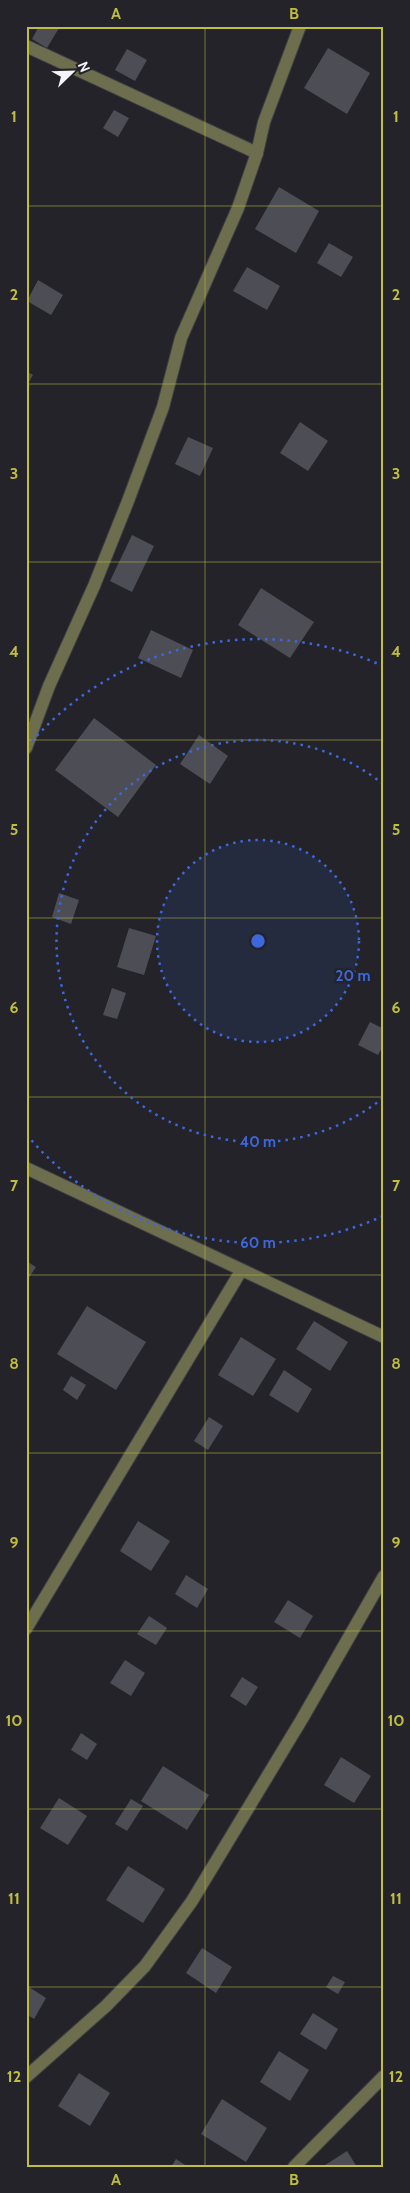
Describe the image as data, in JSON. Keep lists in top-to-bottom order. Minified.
{"north":"top right","grid":{"columns":["A","B"],"rows":["1","2","3","4","5","6","7","8","9","10","11","12"]},"rings":["20 m","40 m","60 m"]}
